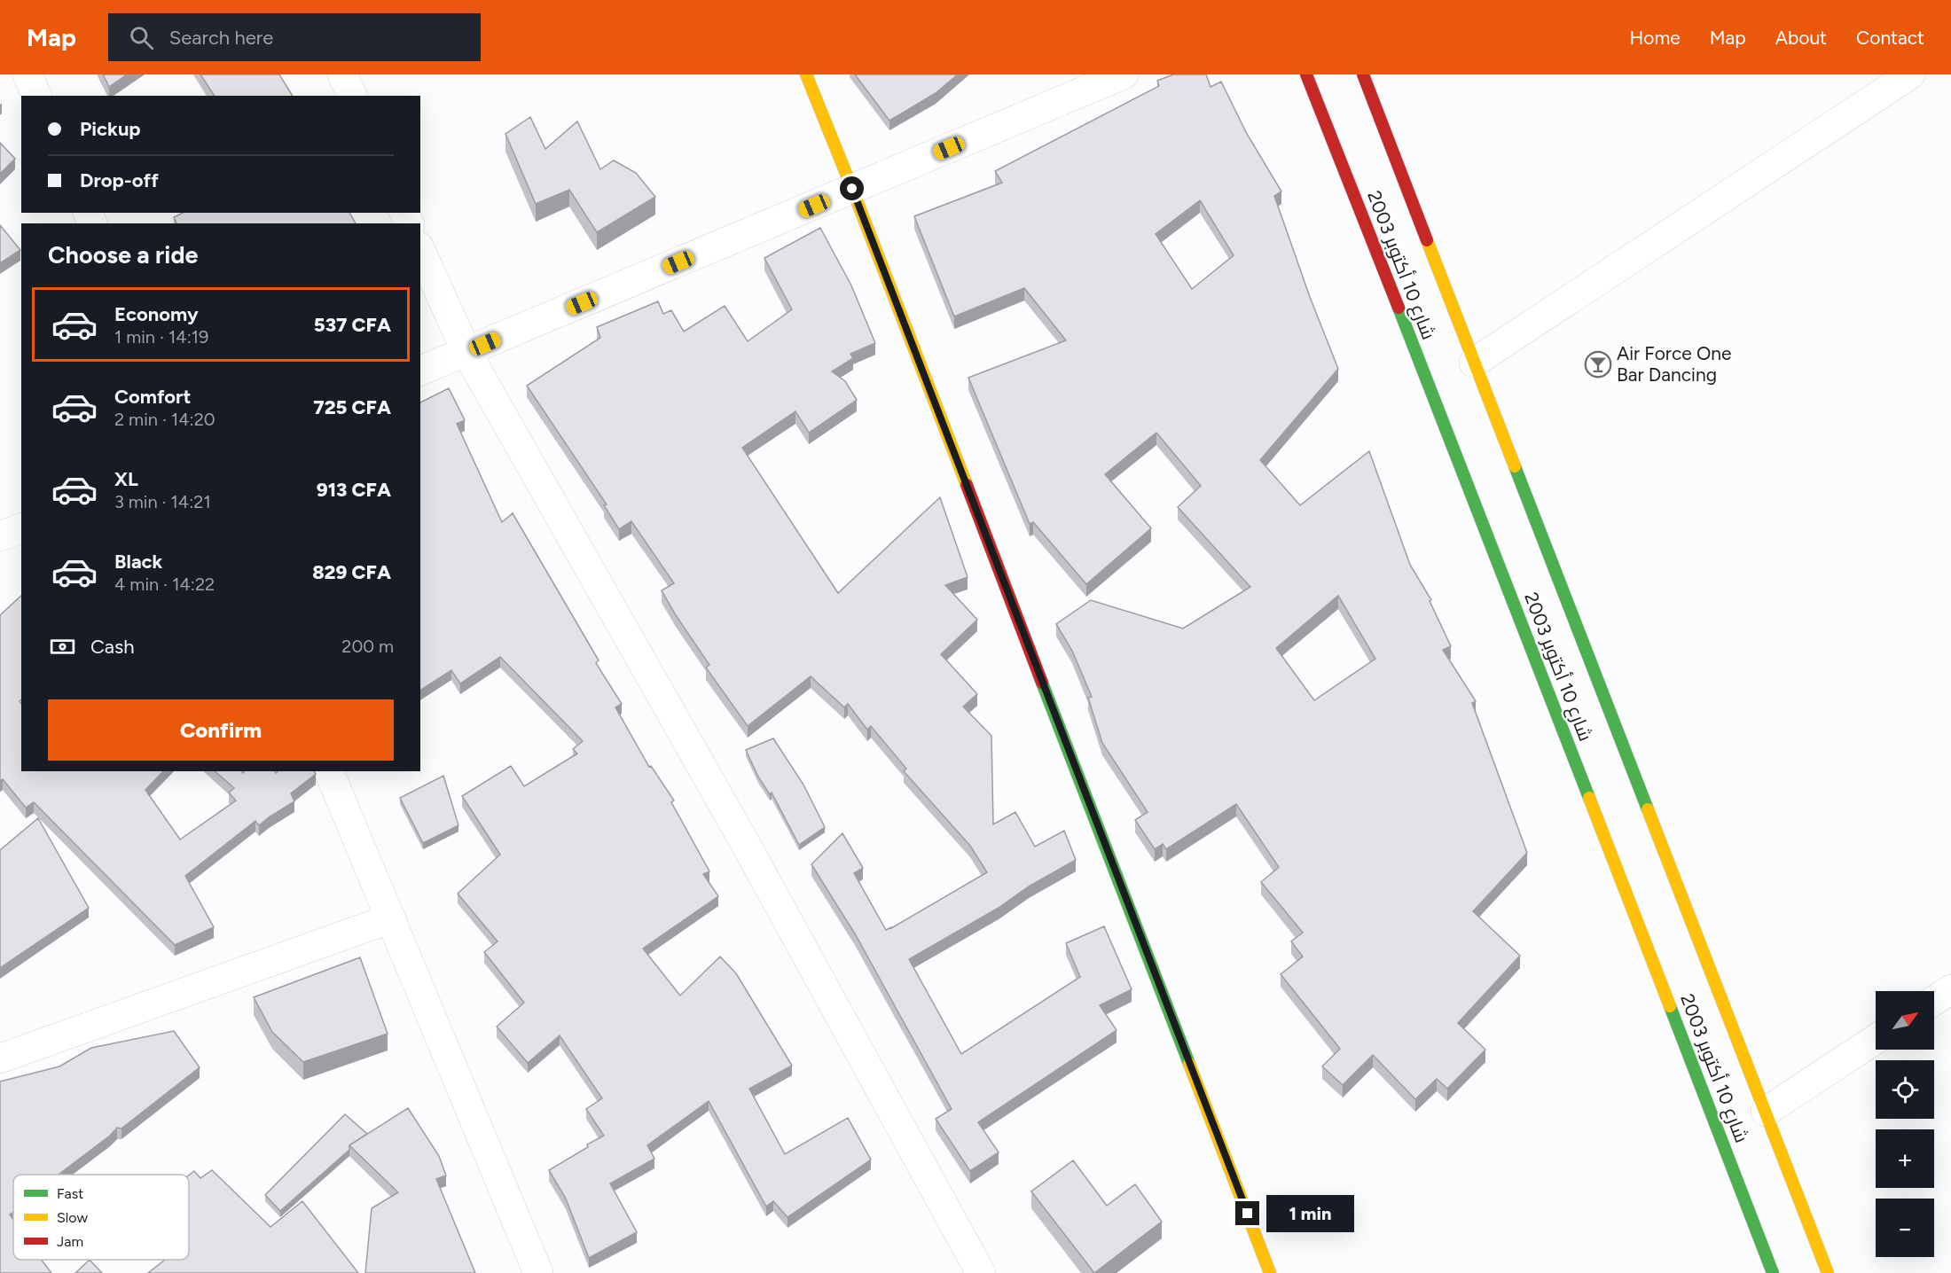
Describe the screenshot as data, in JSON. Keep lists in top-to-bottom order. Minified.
{"streets":{"main road":["شارع 10 أكتوبر 2003"]},"places":{"bar":["Air Force One Bar Dancing"]},"legend":["Fast","Slow","Jam"],"north":"top right","page":{"header":"Map","search":"Search here","nav":["Home","Map","About","Contact"],"banner":["Pickup","Drop-off"],"heading":"Choose a ride","list":[{"name":"Economy","note":"1 min · 14:19","value":"537 CFA"},{"name":"Comfort","note":"2 min · 14:20","value":"725 CFA"},{"name":"XL","note":"3 min · 14:21","value":"913 CFA"},{"name":"Black","note":"4 min · 14:22","value":"829 CFA"}],"pay":["Cash","200 m"],"buttons":"Confirm","map_buttons":["+","−"],"bubble":"1 min"}}
